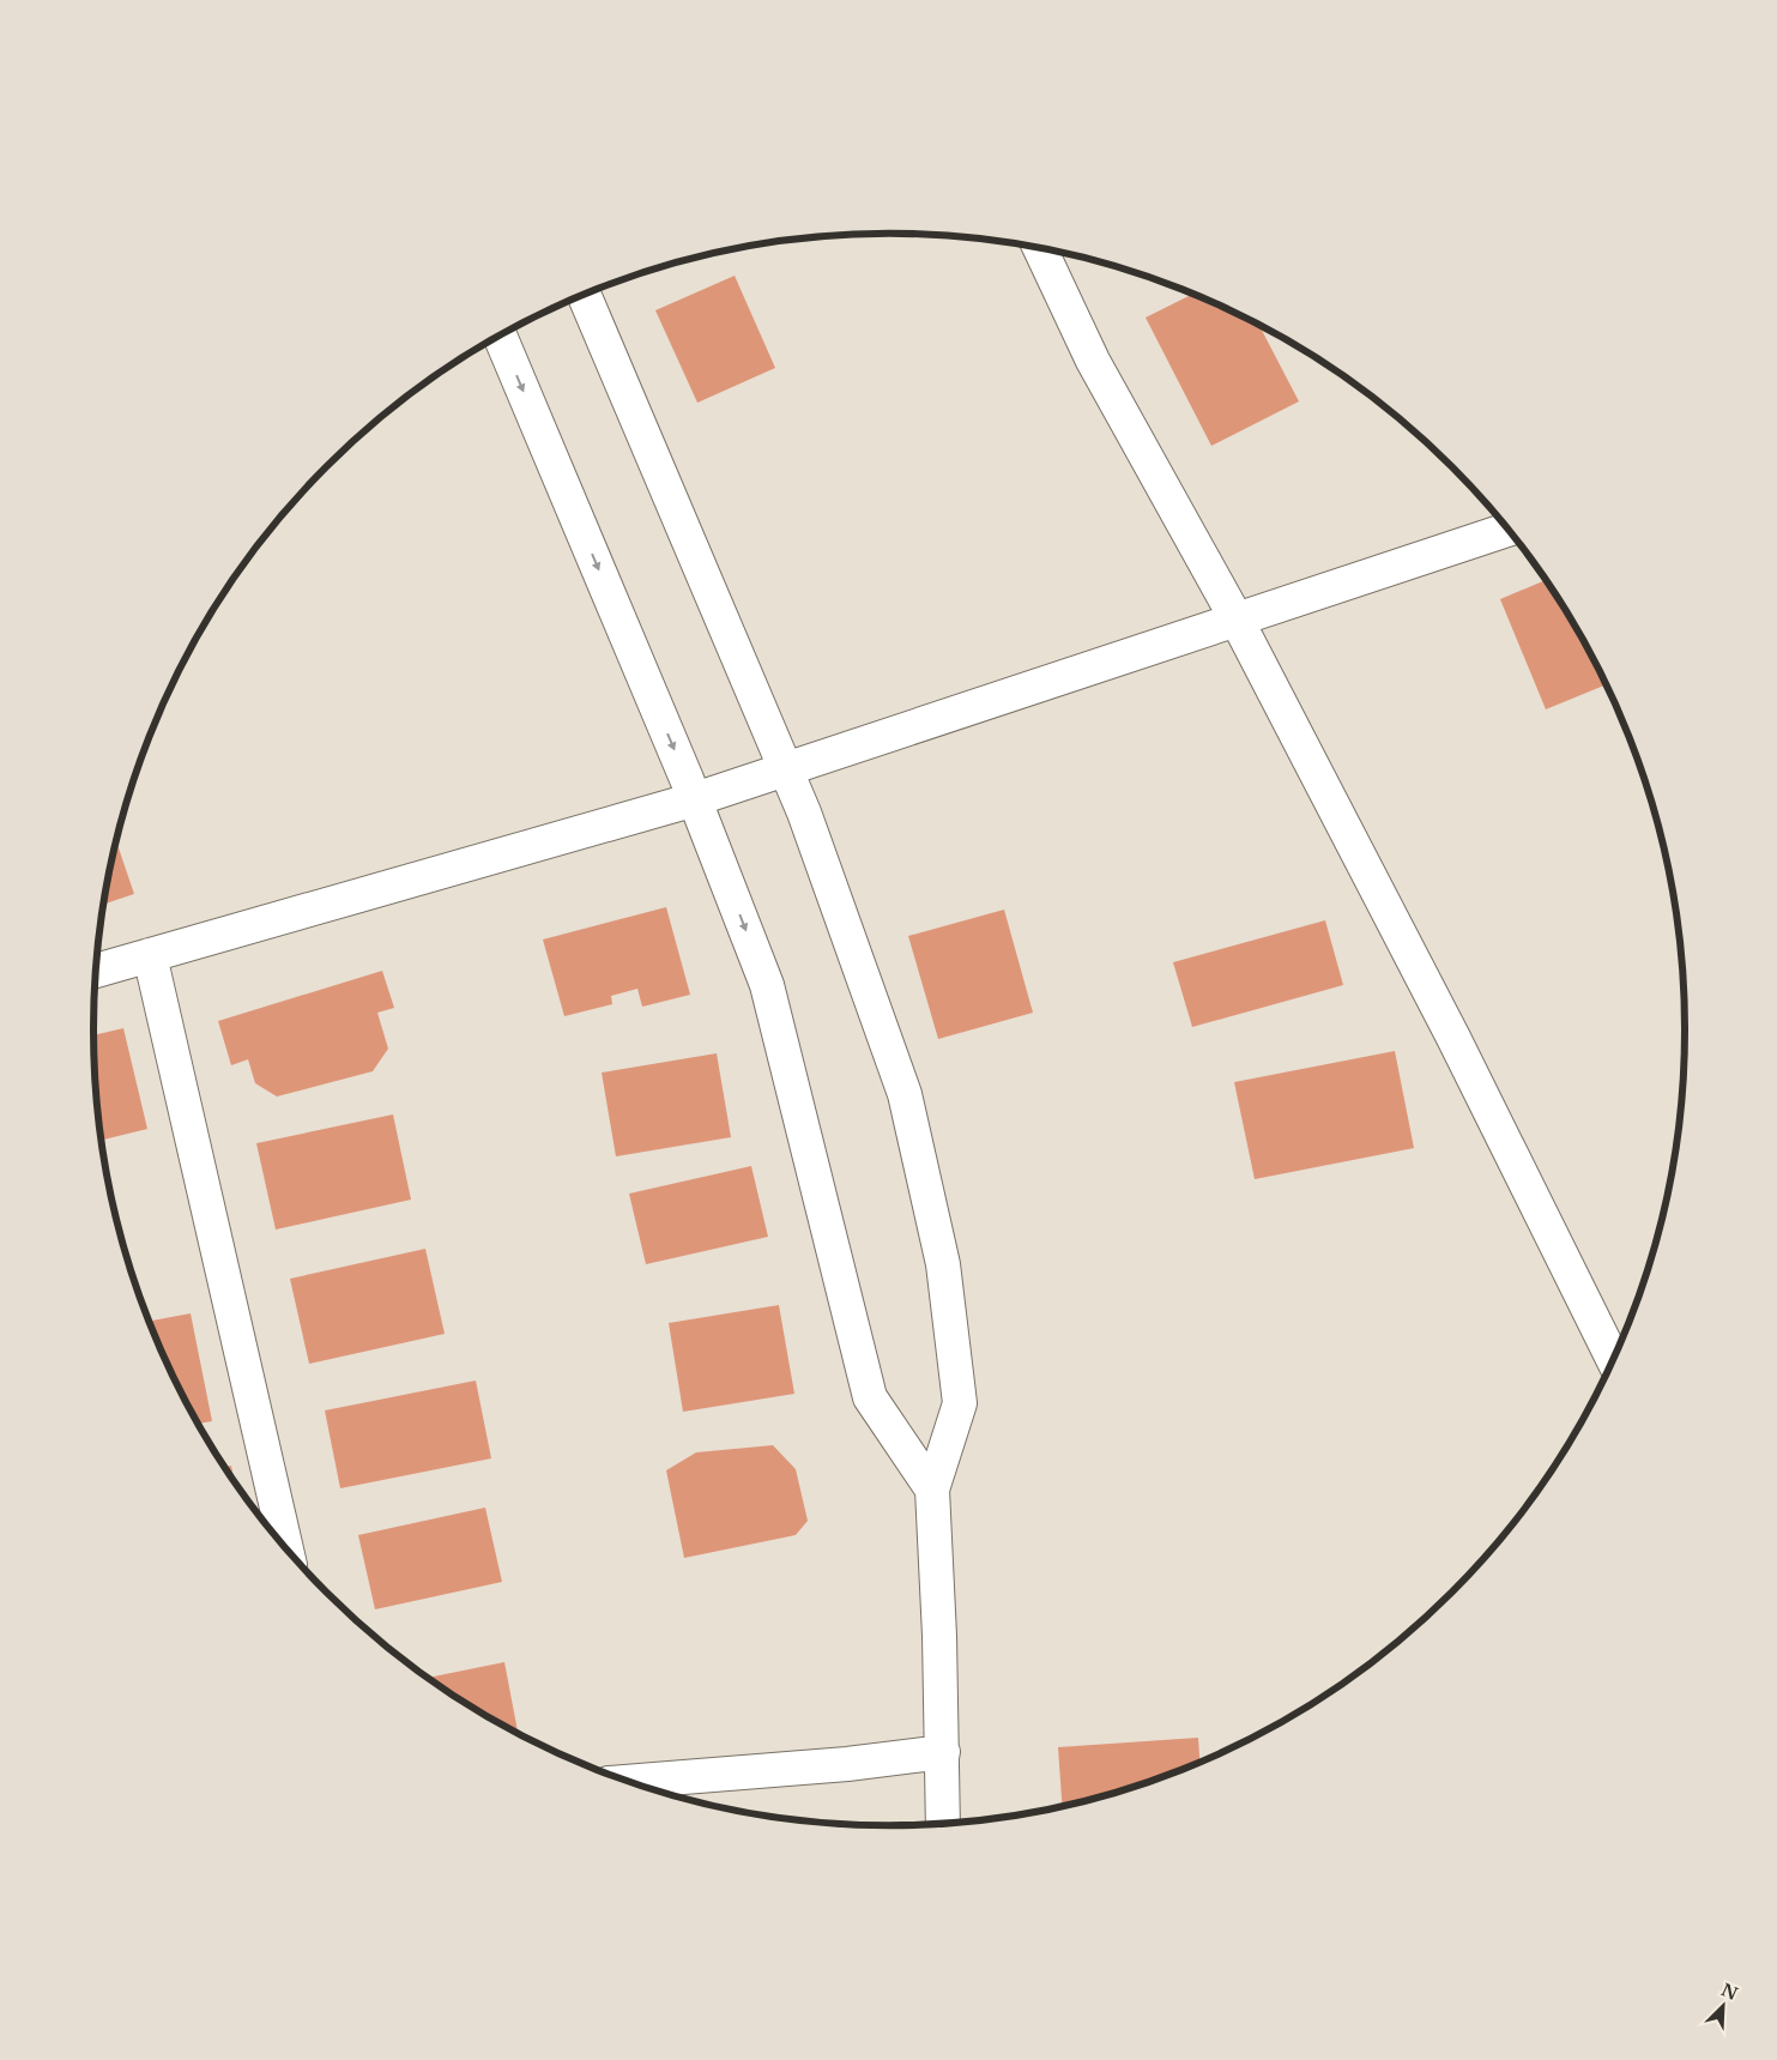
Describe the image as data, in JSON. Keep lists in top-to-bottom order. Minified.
{"north":"top right"}
